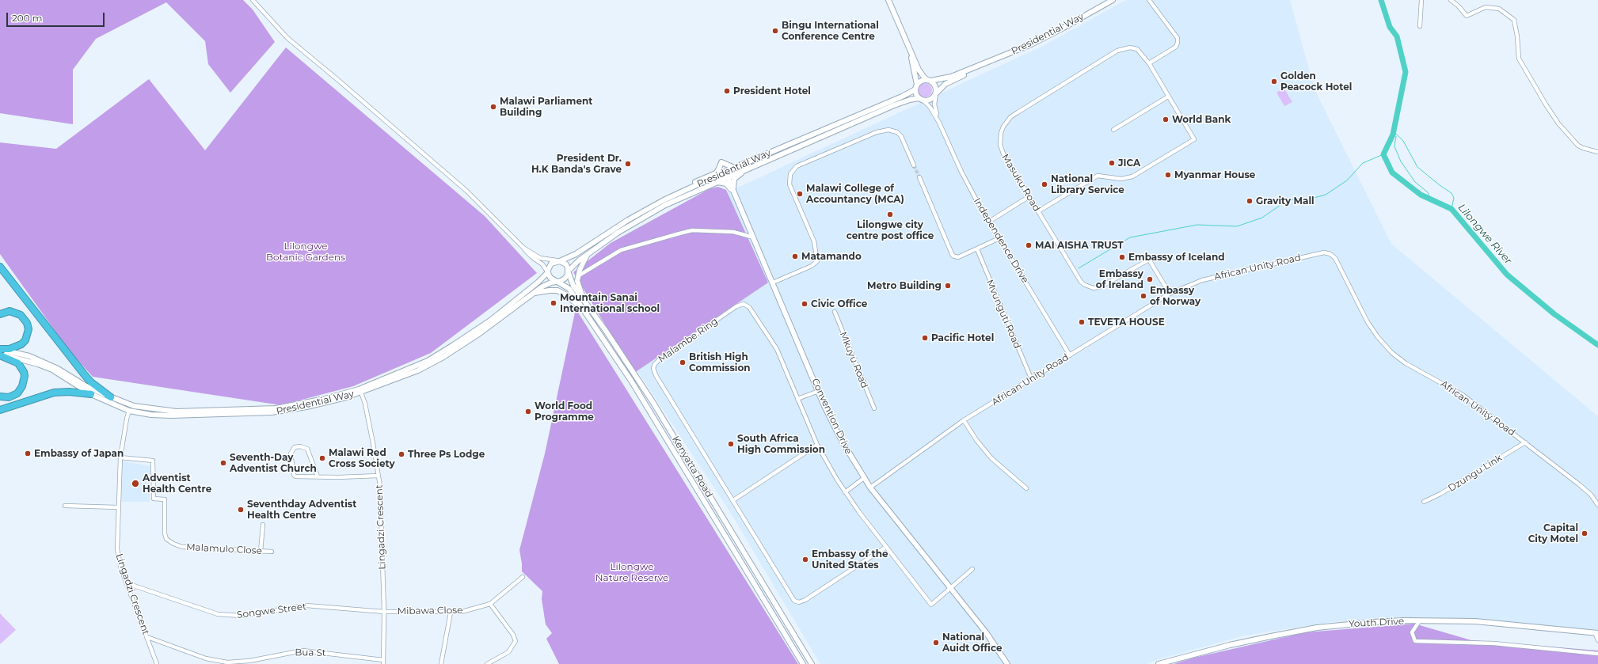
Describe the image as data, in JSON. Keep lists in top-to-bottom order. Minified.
{"streets":{"main road":["Presidential Way","Convention Drive","Kenyatta Road","Youth Drive"],"street":["Masuku Road","Independence Drive","African Unity Road","Mvunguti Road","Malambe Ring","Mkuyu Road","Dzungu Link","Lingadzi Crescent","Malamulo Close","Songwe Street","Mibawa Close","Bua St"]},"crossings":[["Presidential Way","Independence Drive"],["Presidential Way","Convention Drive"],["Presidential Way","Kenyatta Road"],["Presidential Way","Lingadzi Crescent"],["Masuku Road","African Unity Road"],["Independence Drive","African Unity Road"],["African Unity Road","Mvunguti Road"],["African Unity Road","Convention Drive"],["African Unity Road","Dzungu Link"],["Malambe Ring","Convention Drive"],["Lingadzi Crescent","Malamulo Close"],["Lingadzi Crescent","Songwe Street"],["Lingadzi Crescent","Mibawa Close"],["Lingadzi Crescent","Bua St"],["Songwe Street","Mibawa Close"]],"water":["Lilongwe River"],"parks":["Lilongwe Botanic Gardens","Lilongwe Nature Reserve"],"places":["Bingu International Conference Centre","Golden Peacock Hotel","President Hotel","Malawi Parliament Building","World Bank","JICA","President Dr. H.K Banda's Grave","Myanmar House","National Library Service","Malawi College of Accountancy (MCA)","Gravity Mall","Lilongwe city centre post office","MAI AISHA TRUST","Matamando","Embassy of Iceland","Embassy of Ireland","Metro Building","Embassy of Norway","Mountain Sanai International school","Civic Office","TEVETA HOUSE","Pacific Hotel","British High Commission","World Food Programme","South Africa High Commission","Embassy of Japan","Three Ps Lodge","Malawi Red Cross Society","Seventh-Day Adventist Church","Adventist Health Centre","Seventhday Adventist Health Centre","Capital City Motel","Embassy of the United States","National Auidt Office"],"scale_bar":"200 m"}
